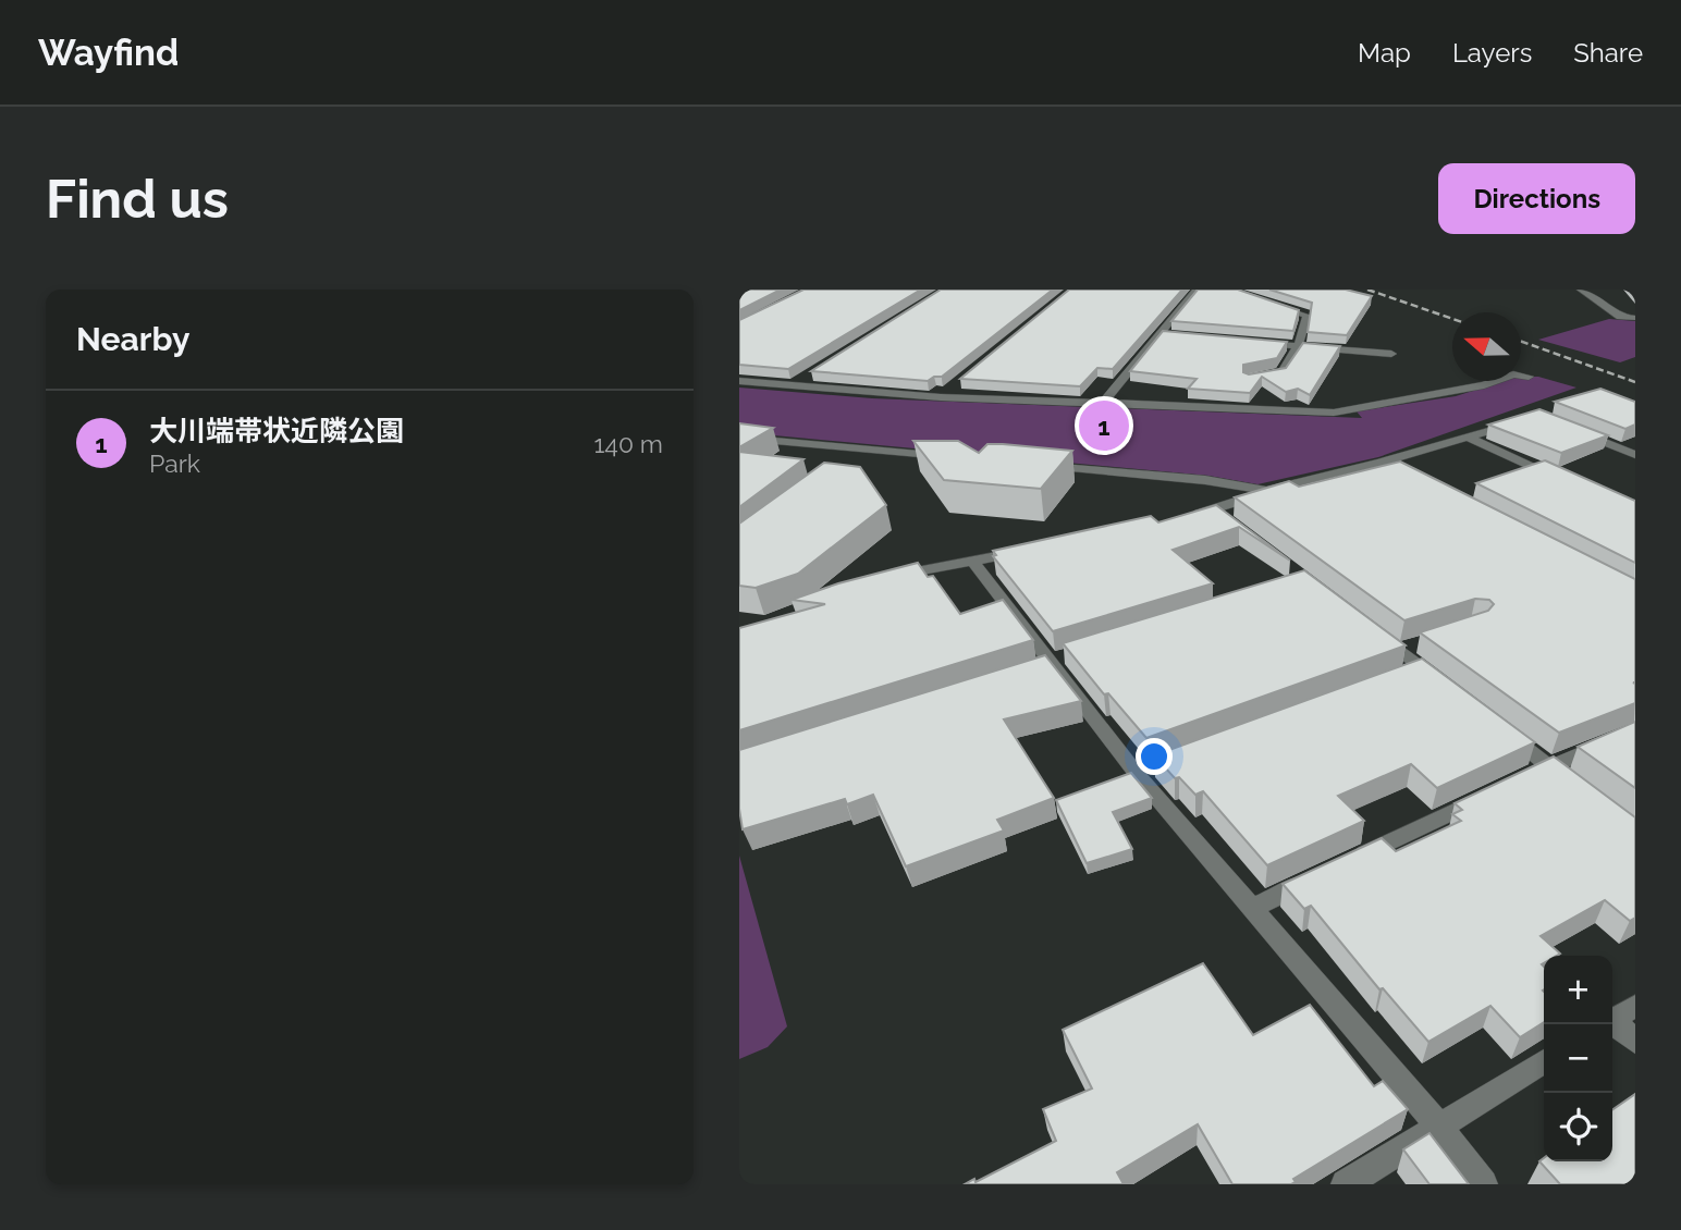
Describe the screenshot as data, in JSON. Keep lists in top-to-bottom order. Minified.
{"north":"left","page":{"header":"Wayfind","nav":["Map","Layers","Share"],"buttons":"Directions","title":"Find us","heading":"Nearby","list":[{"mark":"1","name":"大川端帯状近隣公園","note":"Park","value":"140 m"}],"pins":"1","map_buttons":["+","−"]}}
